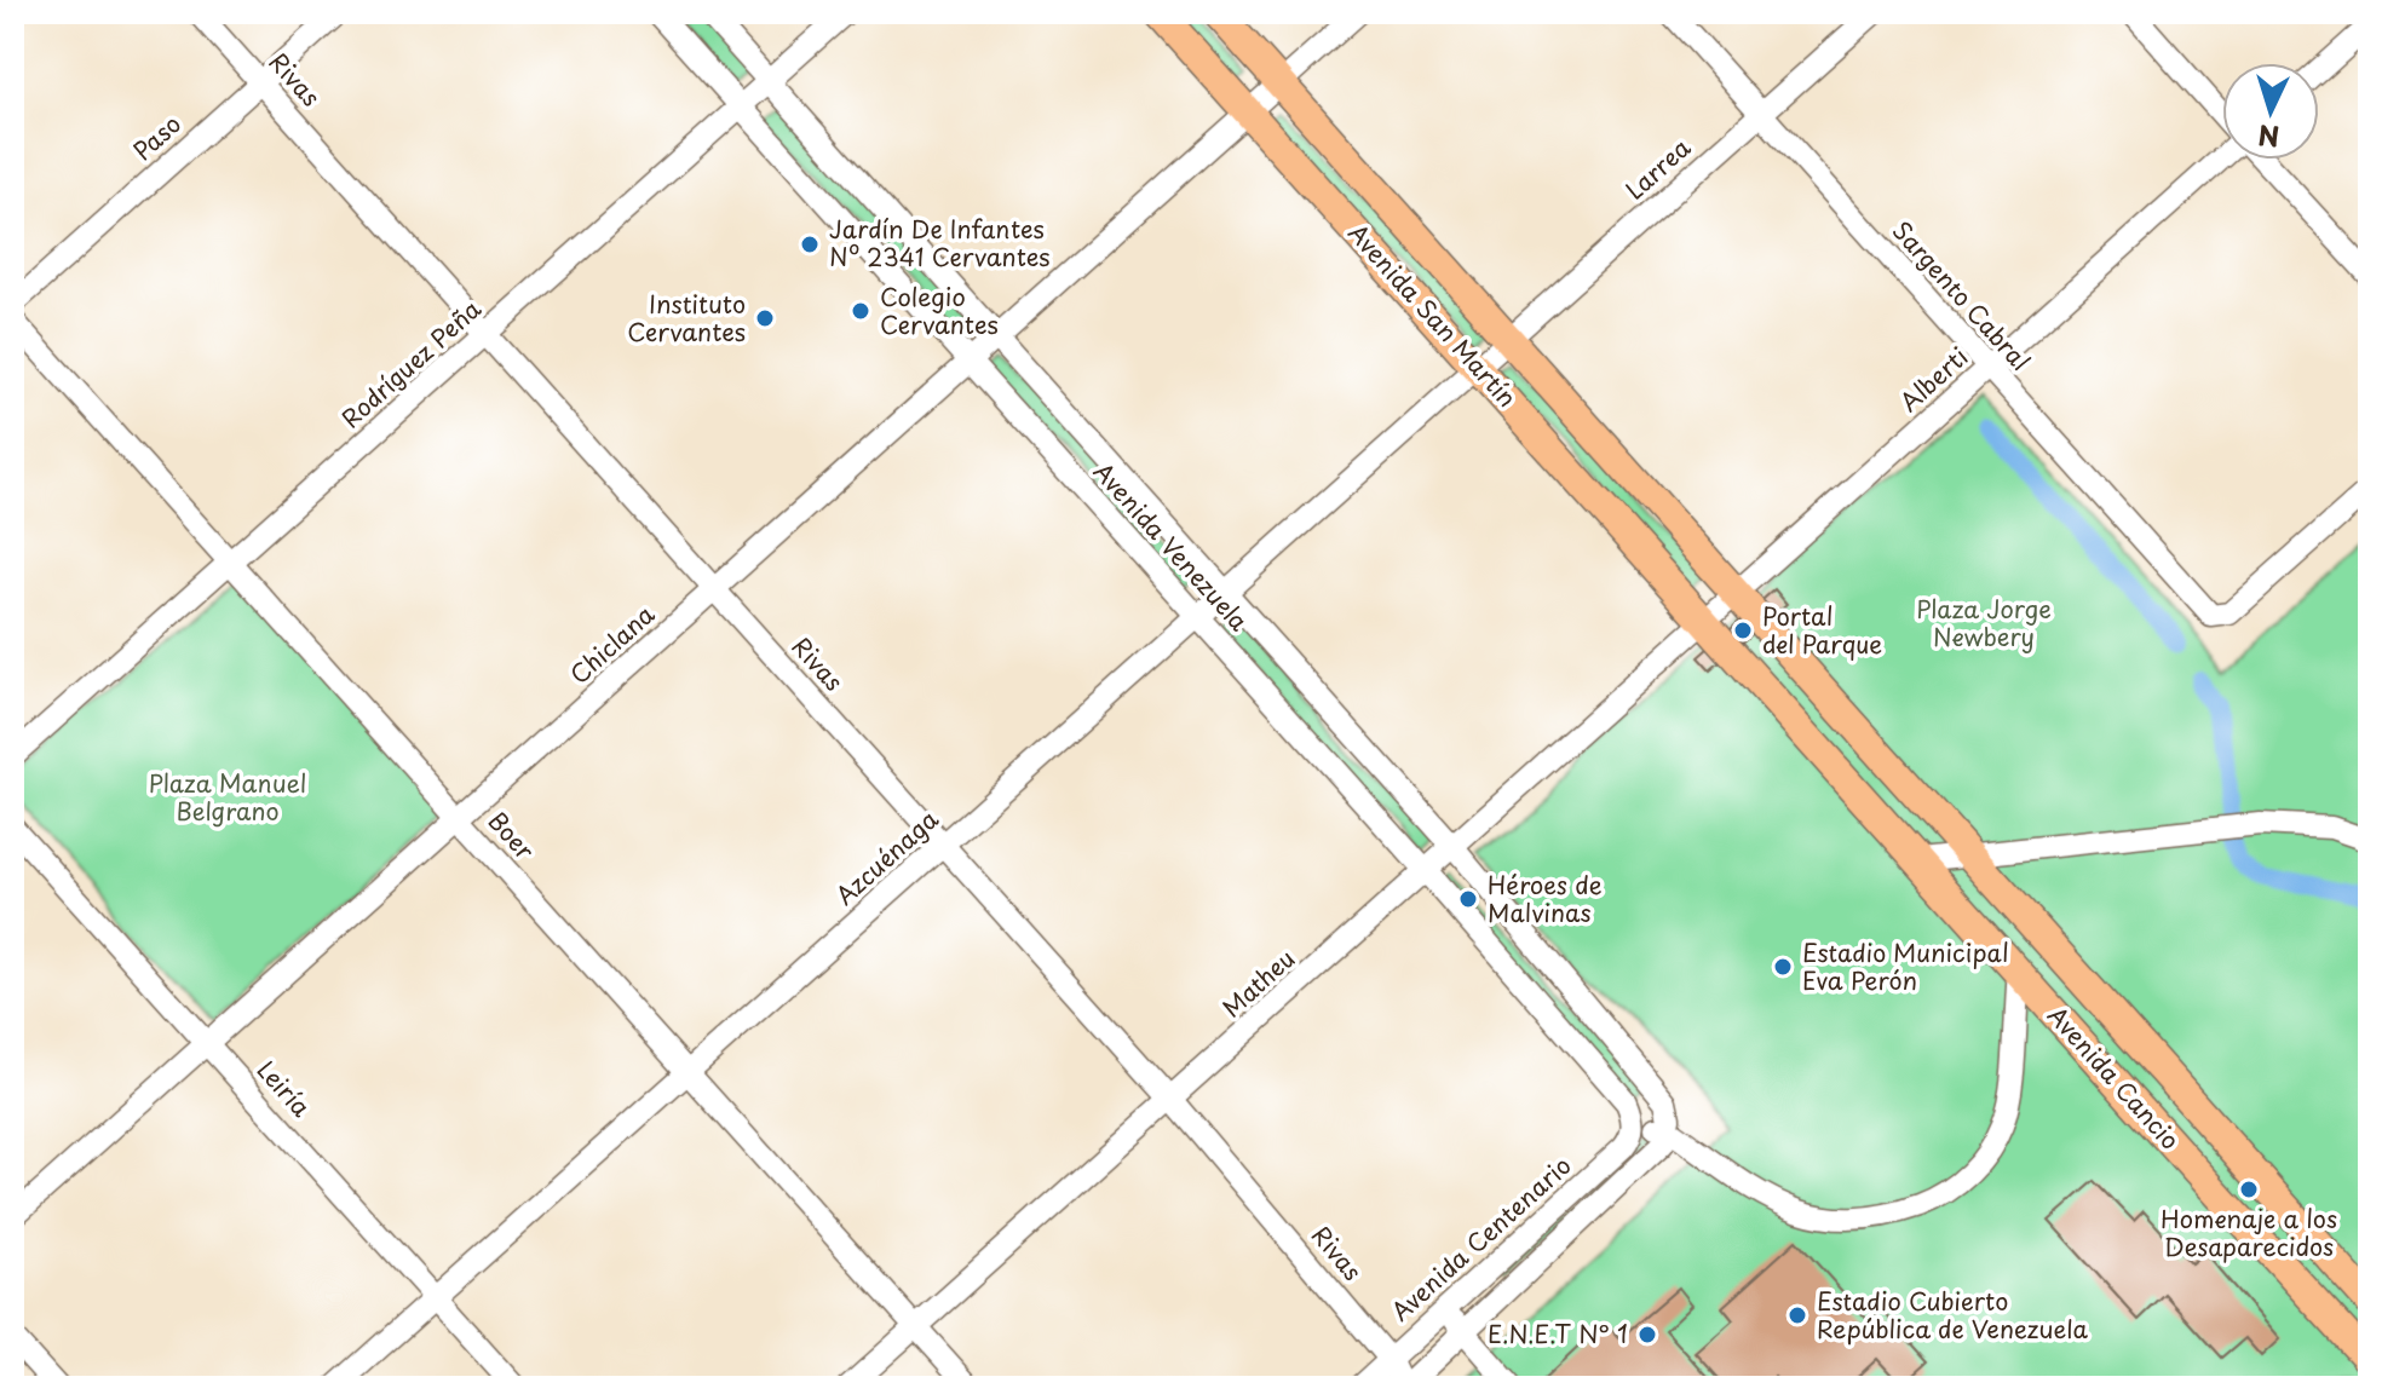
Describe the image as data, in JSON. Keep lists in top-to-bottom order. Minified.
{"streets":{"main road":["Avenida San Martín","Avenida Cancio"],"street":["Rivas","Paso","Larrea","Sargento Cabral","Rodríguez Peña","Alberti","Avenida Venezuela","Chiclana","Boer","Azcuénaga","Matheu","Leiría","Avenida Centenario"]},"crossings":[["Rivas","Paso"],["Rivas","Rodríguez Peña"],["Rivas","Chiclana"],["Rivas","Azcuénaga"],["Rivas","Matheu"],["Rivas","Avenida Centenario"],["Larrea","Sargento Cabral"],["Larrea","Avenida San Martín"],["Larrea","Azcuénaga"],["Sargento Cabral","Alberti"],["Avenida San Martín","Alberti"],["Avenida San Martín","Chiclana"],["Avenida San Martín","Azcuénaga"],["Avenida San Martín","Matheu"],["Avenida San Martín","Avenida Cancio"],["Rodríguez Peña","Avenida Venezuela"],["Rodríguez Peña","Boer"],["Alberti","Matheu"],["Alberti","Avenida Cancio"],["Avenida Venezuela","Chiclana"],["Avenida Venezuela","Azcuénaga"],["Avenida Venezuela","Matheu"],["Avenida Venezuela","Avenida Centenario"],["Chiclana","Boer"],["Chiclana","Leiría"],["Boer","Azcuénaga"],["Boer","Matheu"],["Azcuénaga","Leiría"],["Matheu","Avenida Cancio"]],"parks":["Plaza Jorge Newbery","Plaza Manuel Belgrano"],"places":["Jardín De Infantes Nº 2341 Cervantes","Colegio Cervantes","Instituto Cervantes","Portal del Parque","Héroes de Malvinas","Estadio Municipal Eva Perón","Homenaje a los Desaparecidos","Estadio Cubierto República de Venezuela","E.N.E.T N° 1"],"north":"bottom"}
